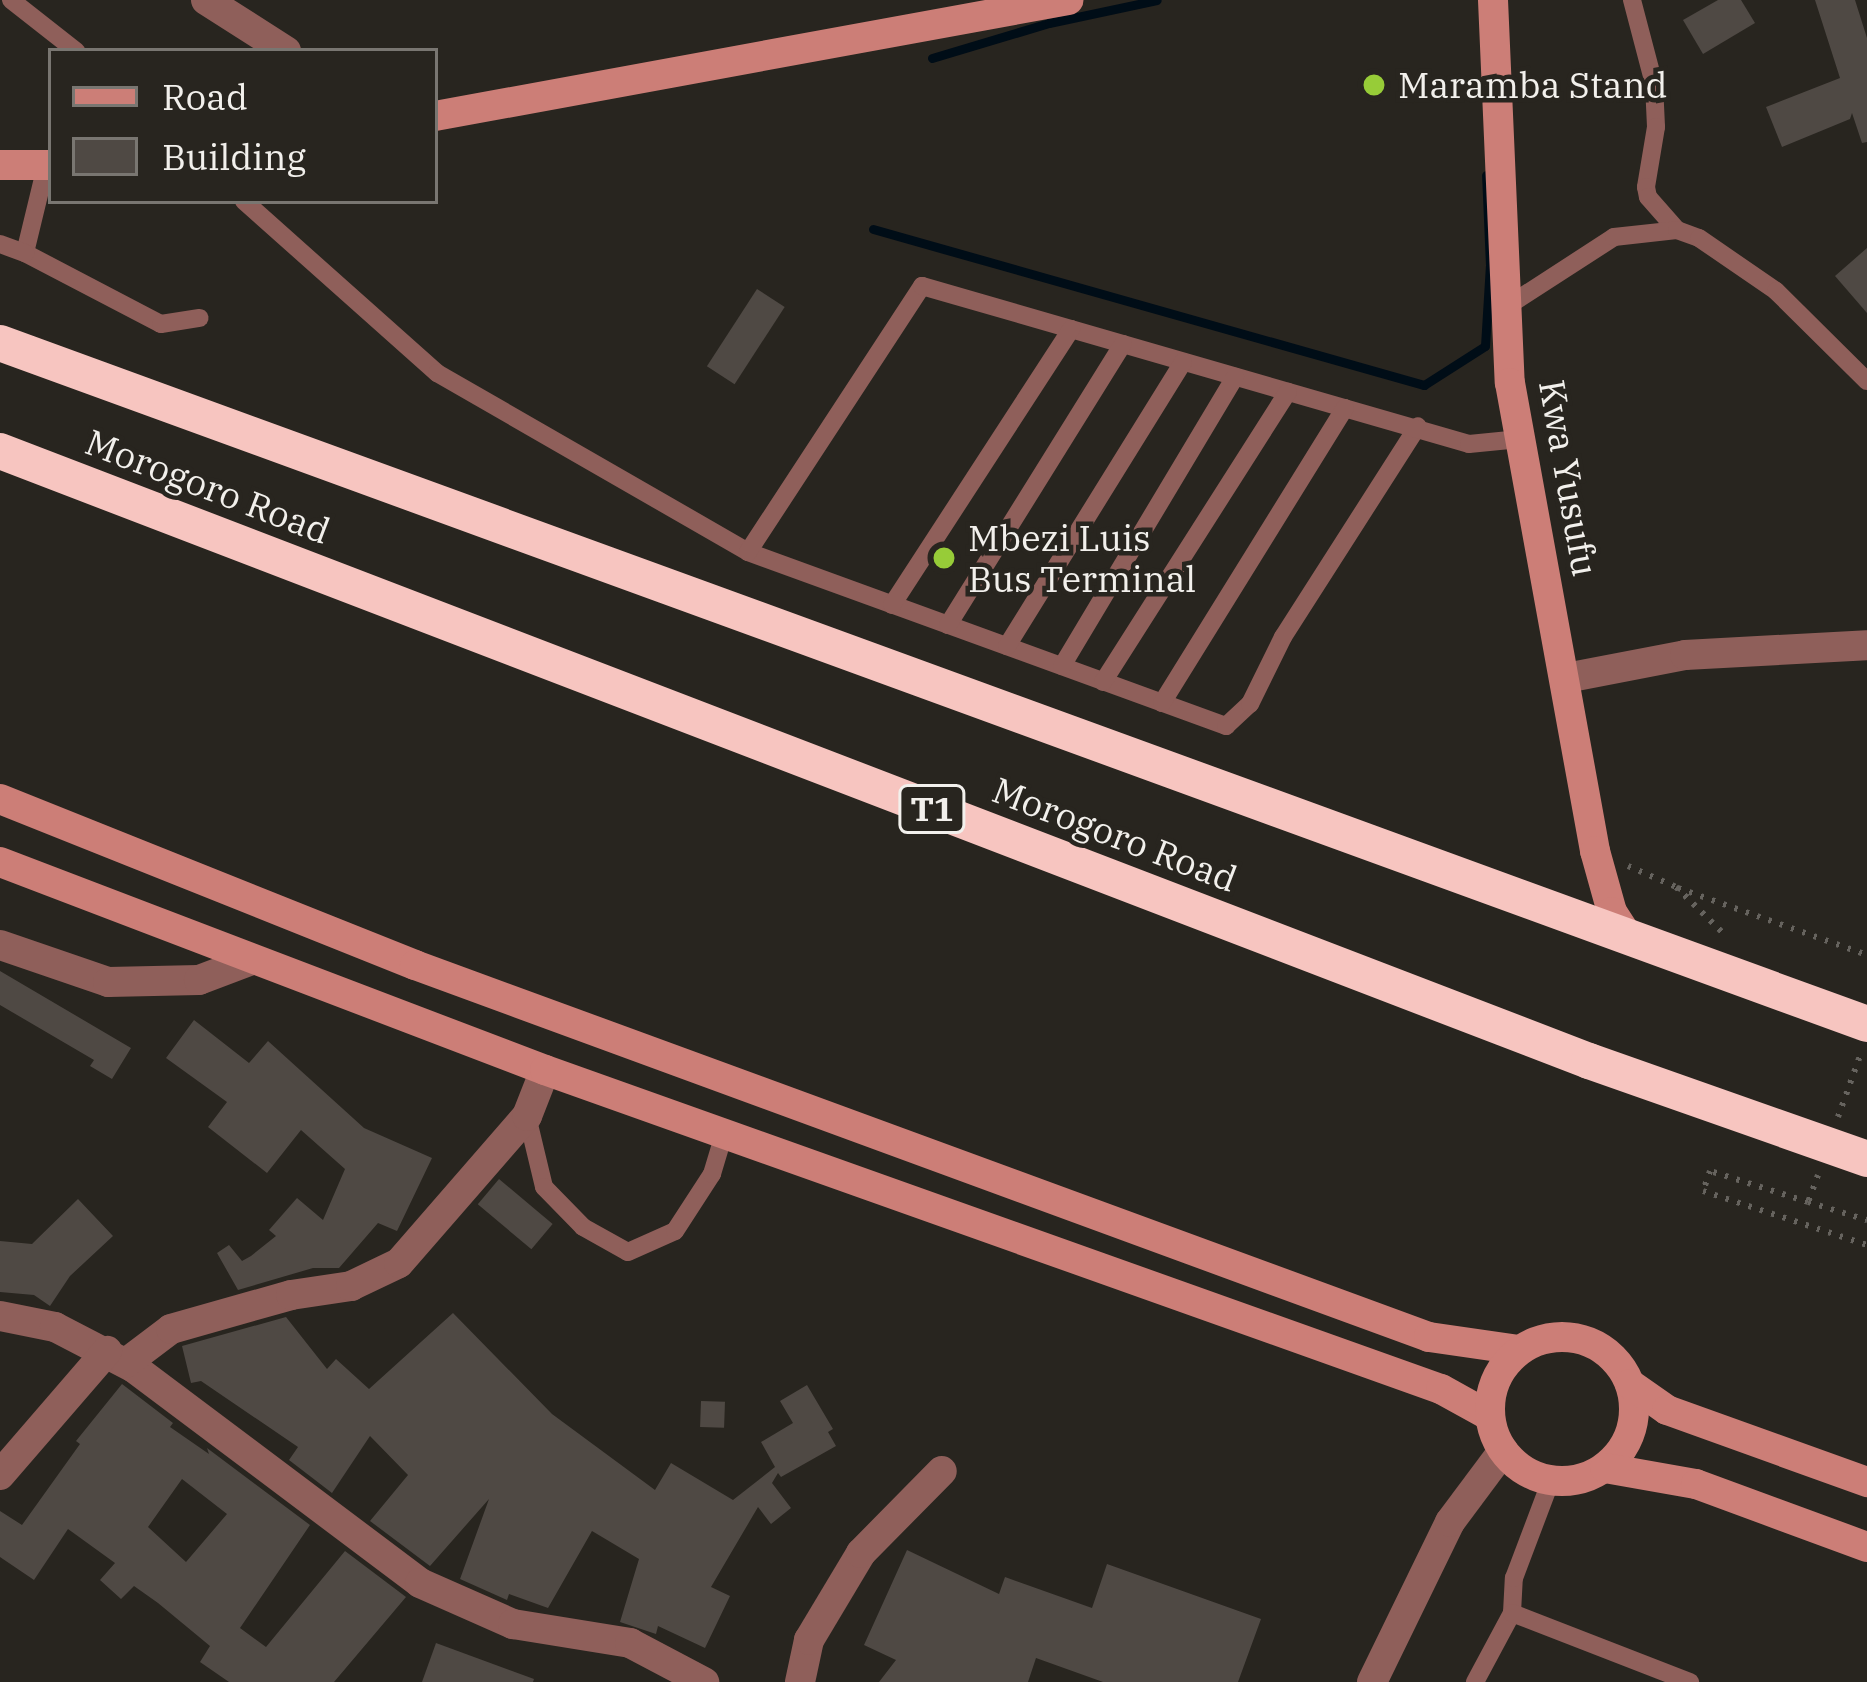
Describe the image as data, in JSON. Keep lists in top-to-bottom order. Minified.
{"streets":{"highway":["Morogoro Road","T1"],"street":["Kwa Yusufu"]},"crossings":[["Kwa Yusufu","Morogoro Road"]],"places":["Maramba Stand","Mbezi Luis Bus Terminal"],"legend":["Road","Building"]}
